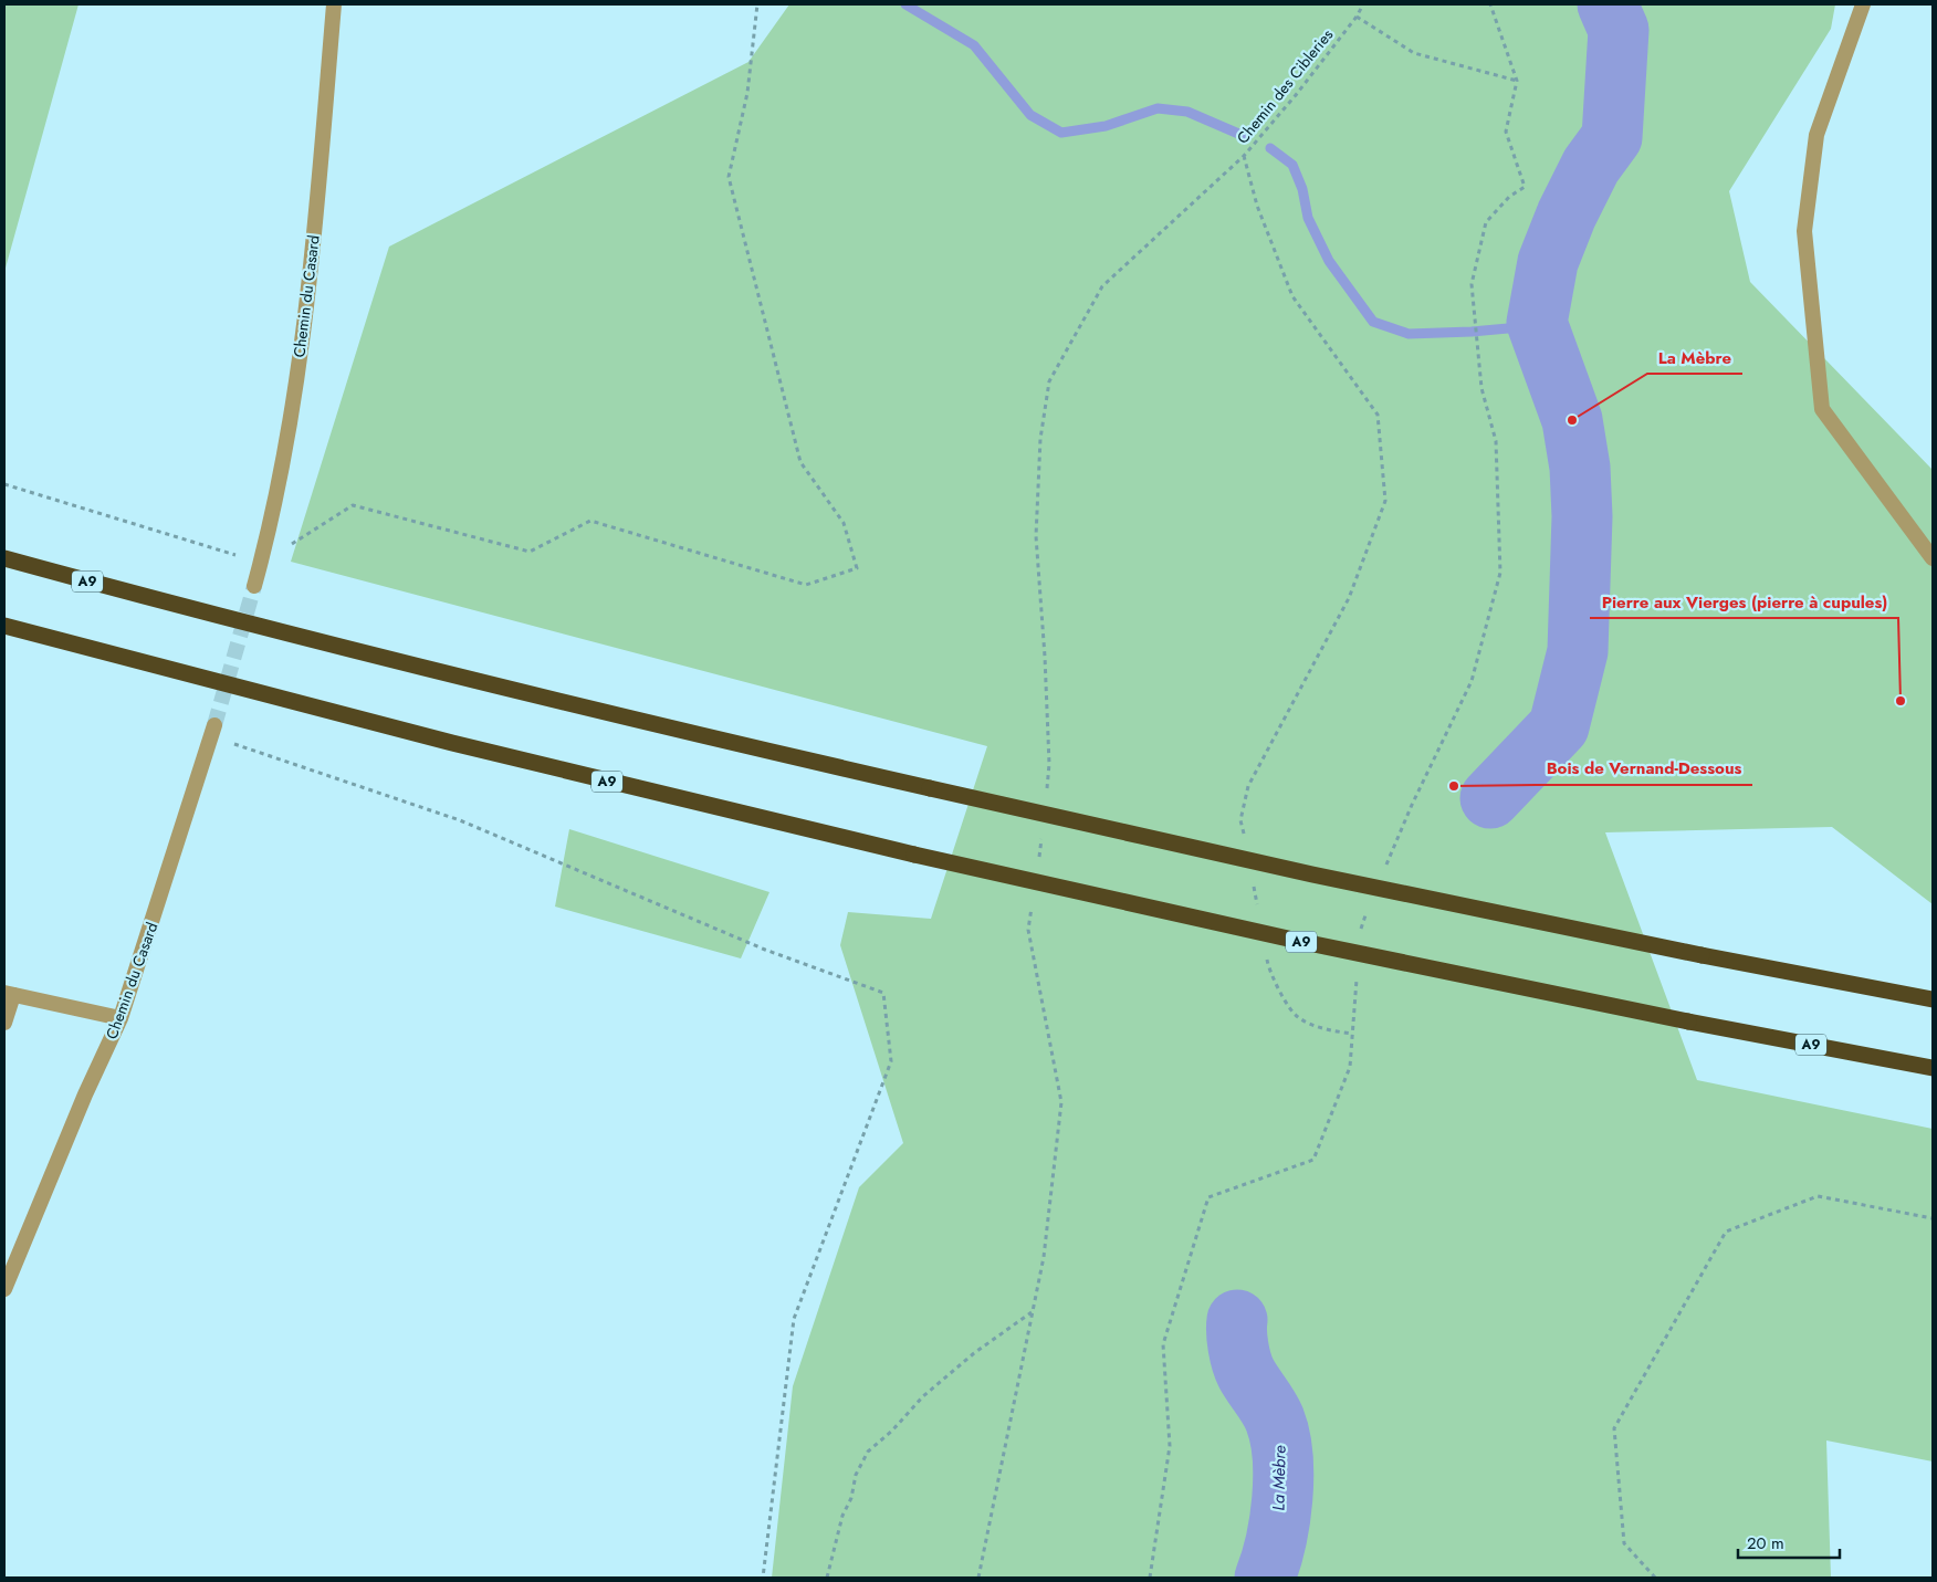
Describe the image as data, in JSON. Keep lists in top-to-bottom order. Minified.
{"streets":{"highway":["A9"],"street":["Chemin du Casard"],"path":["Chemin des Cibleries"]},"water":["La Mèbre"],"places":["La Mèbre","Pierre aux Vierges (pierre à cupules)","Bois de Vernand-Dessous"],"scale_bar":"20 m"}
